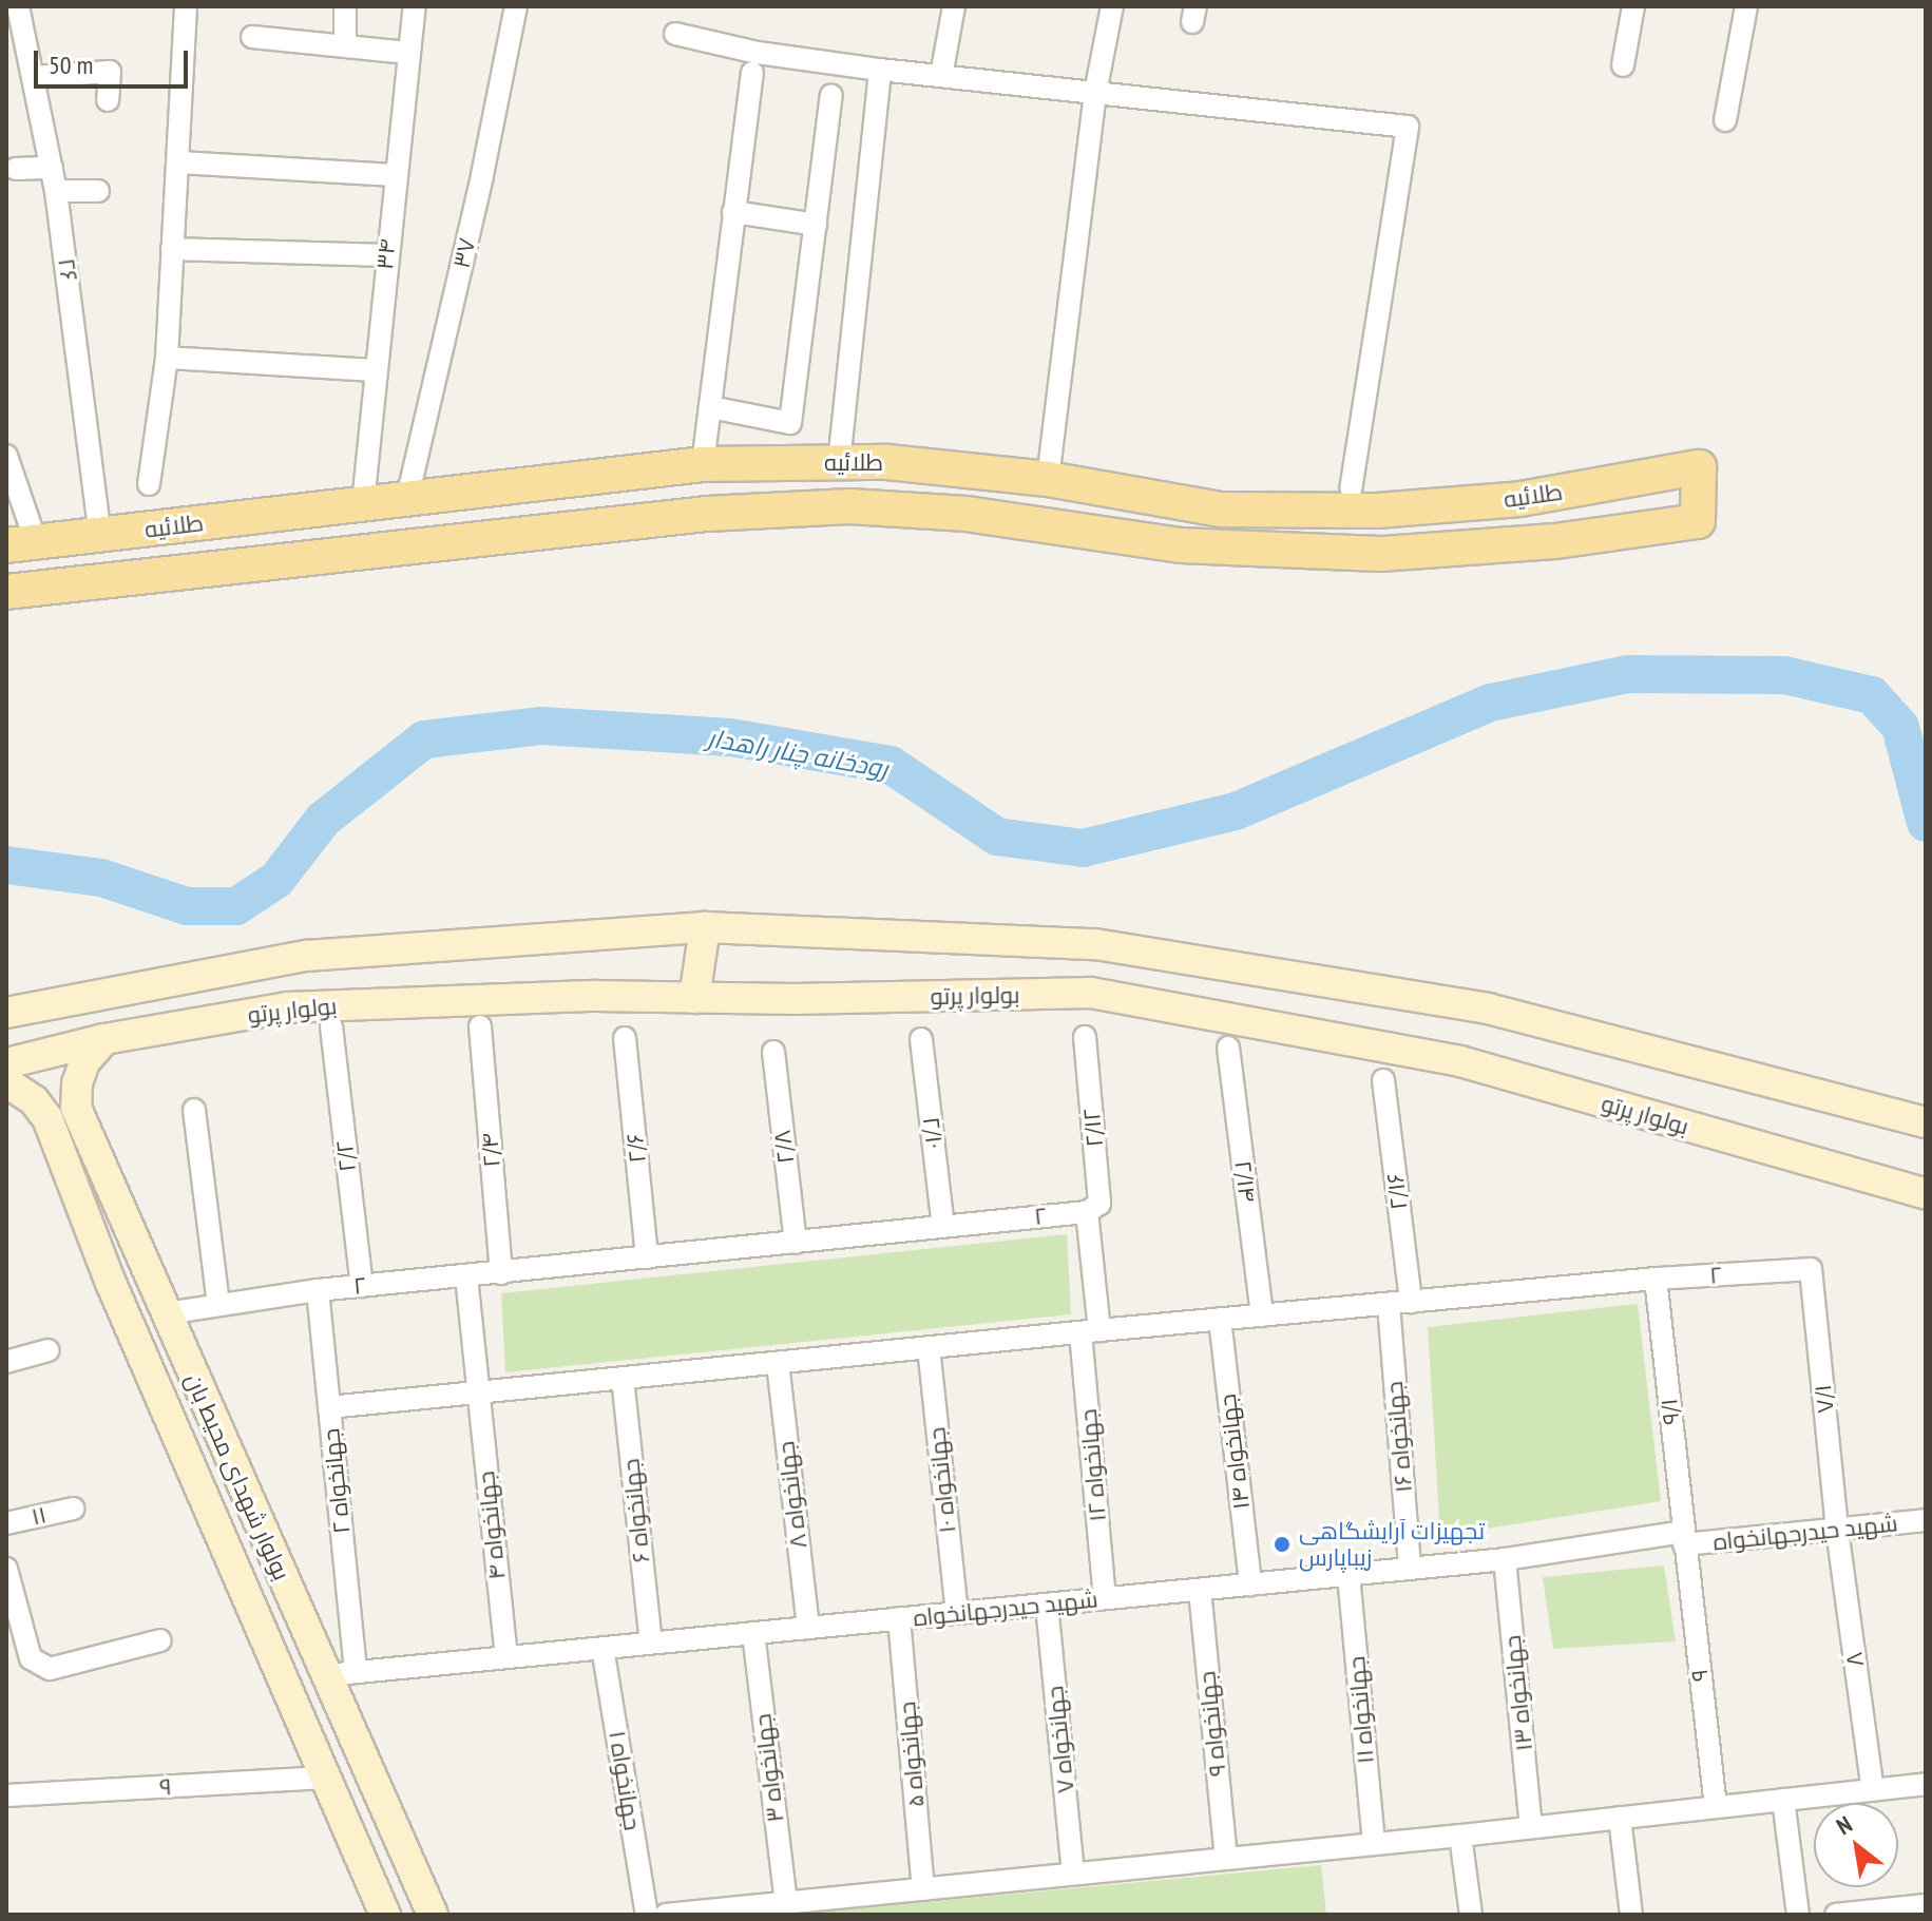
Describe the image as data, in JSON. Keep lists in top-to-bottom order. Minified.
{"streets":{"main road":["طلائیه","بولوار پرتو","بولوار شهدای محیط بان"],"street":["۳۷","۳۴","۲۶","۲/۱۲","۲/۱۰","۲/۸","۲/۶","۲/۴","۲/۲","۲/۱۴","۲/۱۶","۲","۷/۱","۹/۱","جهانخواه ۱۶","جهانخواه ۱۴","جهانخواه ۱۲","جهانخواه ۱۰","جهانخواه ۲","جهانخواه ۸","جهانخواه ۶","۱۱","جهانخواه ۴","شهید حیدرجهانخواه","۷","۹","جهانخواه ۱۳","جهانخواه ۱۱","جهانخواه ۹","جهانخواه ۷","جهانخواه ۵","جهانخواه ۳","جهانخواه ۱"]},"crossings":[["۳۷","طلائیه"],["۳۴","طلائیه"],["۲۶","طلائیه"],["۲/۱۲","۲"],["۲/۱۰","۲"],["۲/۸","۲"],["۲/۶","۲"],["۲/۴","۲"],["۲/۲","۲"],["۲/۱۴","۲"],["۲/۱۶","۲"],["۲/۱۶","جهانخواه ۱۶"],["۲","۷/۱"],["۲","۹/۱"],["۲","جهانخواه ۱۶"],["۲","جهانخواه ۱۴"],["۲","جهانخواه ۱۲"],["۲","بولوار شهدای محیط بان"],["۲","جهانخواه ۱۰"],["۲","جهانخواه ۲"],["۲","جهانخواه ۸"],["۲","جهانخواه ۶"],["۲","جهانخواه ۴"],["۷/۱","شهید حیدرجهانخواه"],["۷/۱","۷"],["۹/۱","شهید حیدرجهانخواه"],["۹/۱","۹"],["جهانخواه ۱۶","شهید حیدرجهانخواه"],["جهانخواه ۱۴","شهید حیدرجهانخواه"],["جهانخواه ۱۲","شهید حیدرجهانخواه"],["بولوار شهدای محیط بان","شهید حیدرجهانخواه"],["بولوار شهدای محیط بان","۹"],["جهانخواه ۱۰","شهید حیدرجهانخواه"],["جهانخواه ۲","شهید حیدرجهانخواه"],["جهانخواه ۸","شهید حیدرجهانخواه"],["جهانخواه ۶","شهید حیدرجهانخواه"],["جهانخواه ۴","شهید حیدرجهانخواه"],["شهید حیدرجهانخواه","۷"],["شهید حیدرجهانخواه","۹"],["شهید حیدرجهانخواه","جهانخواه ۱۳"],["شهید حیدرجهانخواه","جهانخواه ۱۱"],["شهید حیدرجهانخواه","جهانخواه ۹"],["شهید حیدرجهانخواه","جهانخواه ۷"],["شهید حیدرجهانخواه","جهانخواه ۵"],["شهید حیدرجهانخواه","جهانخواه ۳"],["شهید حیدرجهانخواه","جهانخواه ۱"]],"water":["رودخانه چنار راهدار"],"places":["تجهیزات آرایشگاهی زیباپارس"],"scale_bar":"50 m","north":"top left"}
